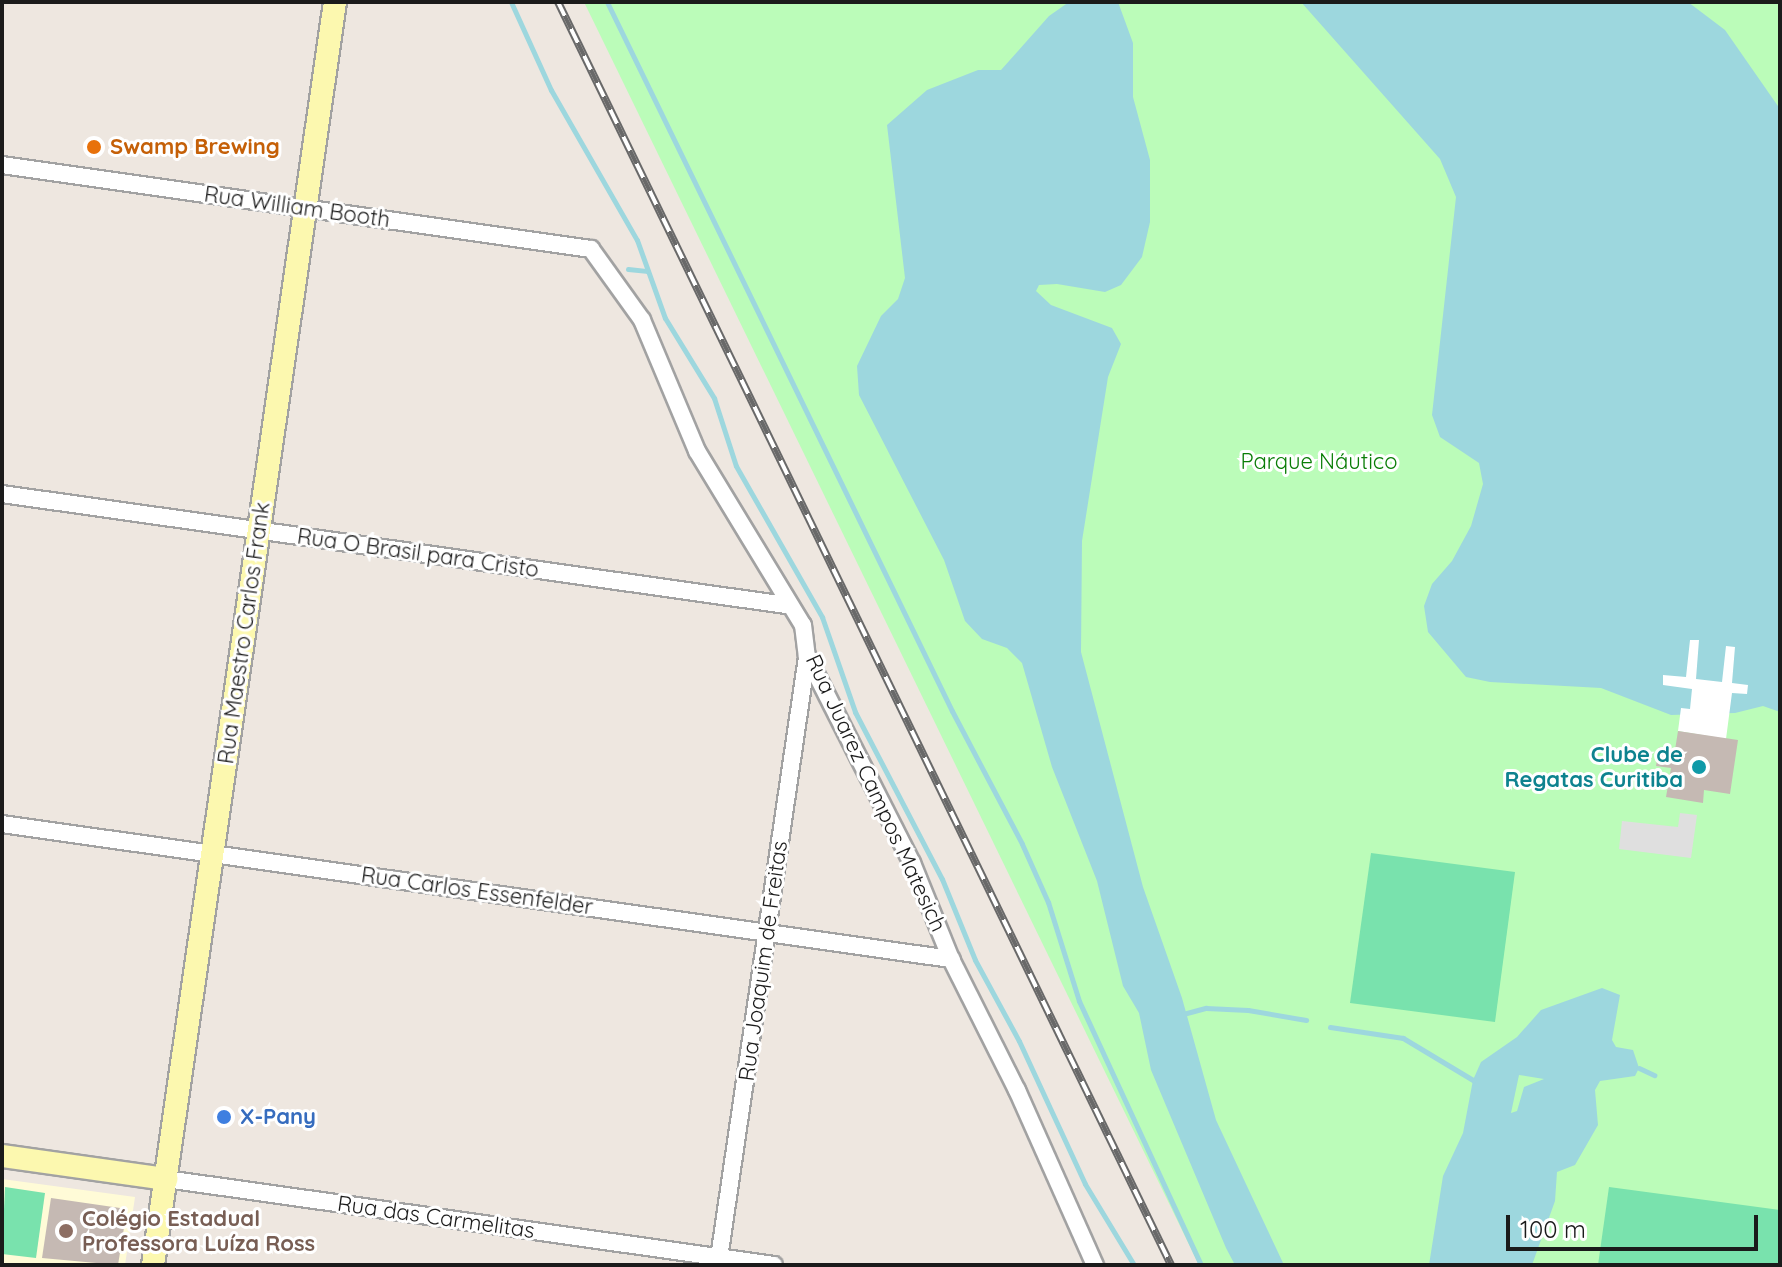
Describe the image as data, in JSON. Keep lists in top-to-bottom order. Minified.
{"streets":{"street":["Rua William Booth","Rua O Brasil para Cristo","Rua Maestro Carlos Frank","Rua Juarez Campos Matesich","Rua Carlos Essenfelder","Rua Joaquim de Freitas","Rua das Carmelitas"]},"crossings":[["Rua William Booth","Rua Maestro Carlos Frank"],["Rua William Booth","Rua Juarez Campos Matesich"],["Rua O Brasil para Cristo","Rua Maestro Carlos Frank"],["Rua O Brasil para Cristo","Rua Juarez Campos Matesich"],["Rua Maestro Carlos Frank","Rua Carlos Essenfelder"],["Rua Maestro Carlos Frank","Rua das Carmelitas"],["Rua Juarez Campos Matesich","Rua Carlos Essenfelder"],["Rua Juarez Campos Matesich","Rua Joaquim de Freitas"],["Rua Carlos Essenfelder","Rua Joaquim de Freitas"],["Rua Joaquim de Freitas","Rua das Carmelitas"]],"parks":["Parque Náutico"],"places":["Swamp Brewing","Clube de Regatas Curitiba","X-Pany","Colégio Estadual Professora Luíza Ross"],"scale_bar":"100 m"}
